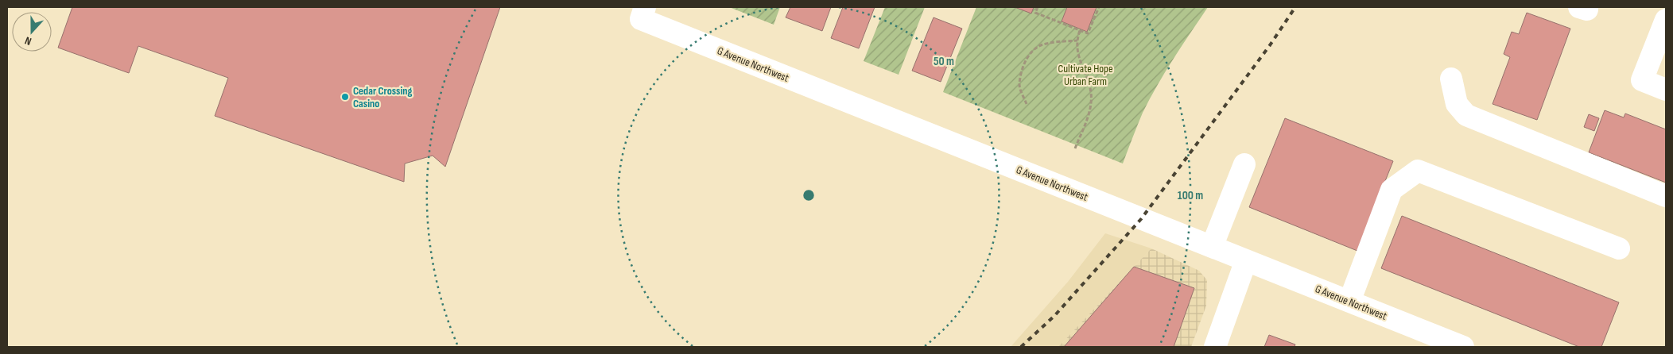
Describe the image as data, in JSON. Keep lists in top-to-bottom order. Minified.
{"streets":{"street":["G Avenue Northwest"]},"parks":["Cultivate Hope Urban Farm"],"places":["Cedar Crossing Casino"],"north":"bottom","rings":["50 m","100 m"]}
